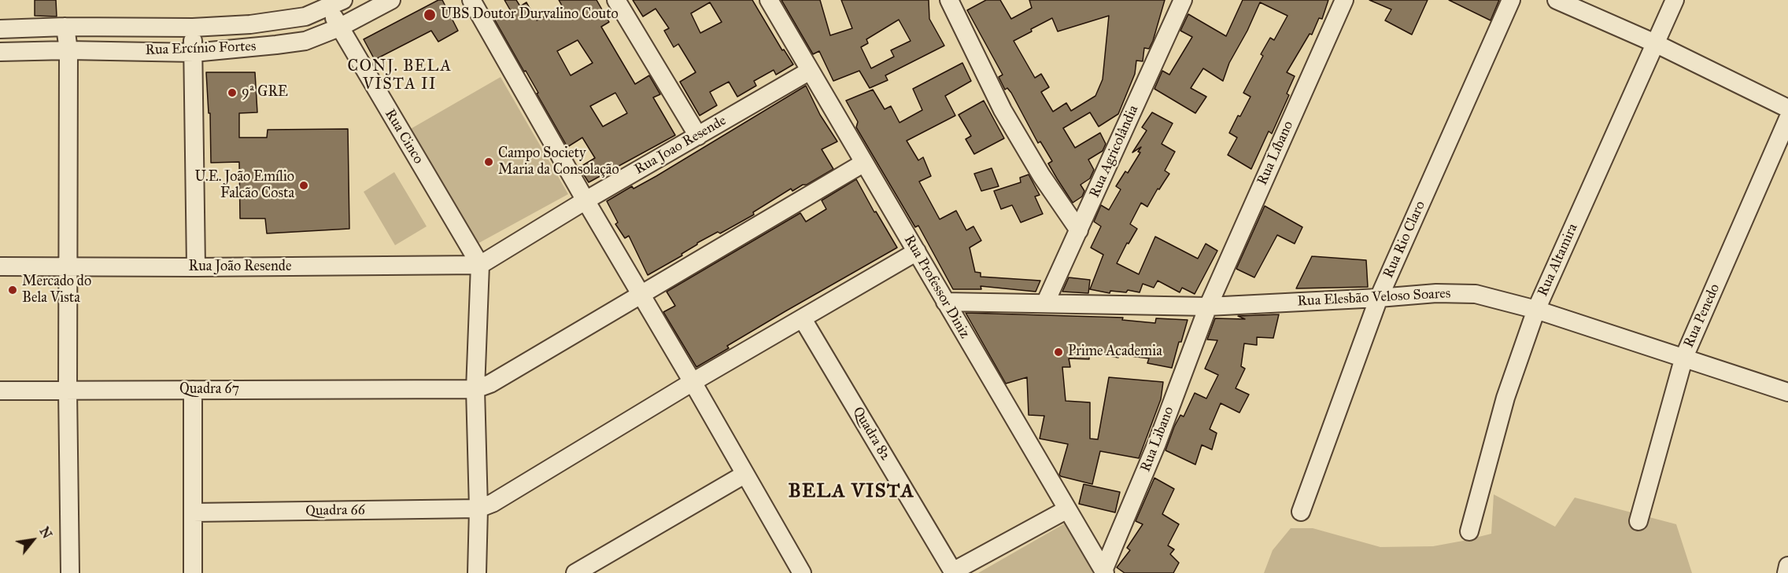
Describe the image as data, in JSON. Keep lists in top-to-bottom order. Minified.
{"streets":{"street":["Rua Ercínio Fortes","Rua Cinco","Rua Joao Resende","Rua Agricolândia","Rua Líbano","Rua Rio Claro","Rua Altamira","Rua João Resende","Rua Professor Diniz","Rua Elesbão Veloso Soares","Rua Penedo","Quadra 67","Quadra 82","Rua Libano","Quadra 66"]},"crossings":[["Rua Ercínio Fortes","Rua Cinco"],["Rua Cinco","Rua Joao Resende"],["Rua Cinco","Rua João Resende"],["Rua Joao Resende","Rua João Resende"],["Rua Joao Resende","Rua Professor Diniz"],["Rua Agricolândia","Rua Elesbão Veloso Soares"],["Rua Líbano","Rua Elesbão Veloso Soares"],["Rua Líbano","Rua Libano"],["Rua Rio Claro","Rua Elesbão Veloso Soares"],["Rua Altamira","Rua Elesbão Veloso Soares"],["Rua Professor Diniz","Rua Elesbão Veloso Soares"],["Rua Professor Diniz","Rua Libano"],["Rua Elesbão Veloso Soares","Rua Penedo"],["Rua Elesbão Veloso Soares","Rua Libano"]],"districts":["CONJ. BELA VISTA II","BELA VISTA"],"places":["UBS Doutor Durvalino Couto","9ª GRE","Campo Society Maria da Consolação","U.E. João Emílio Falcão Costa","Mercado do Bela Vista","Prime Academia"],"north":"top right"}
